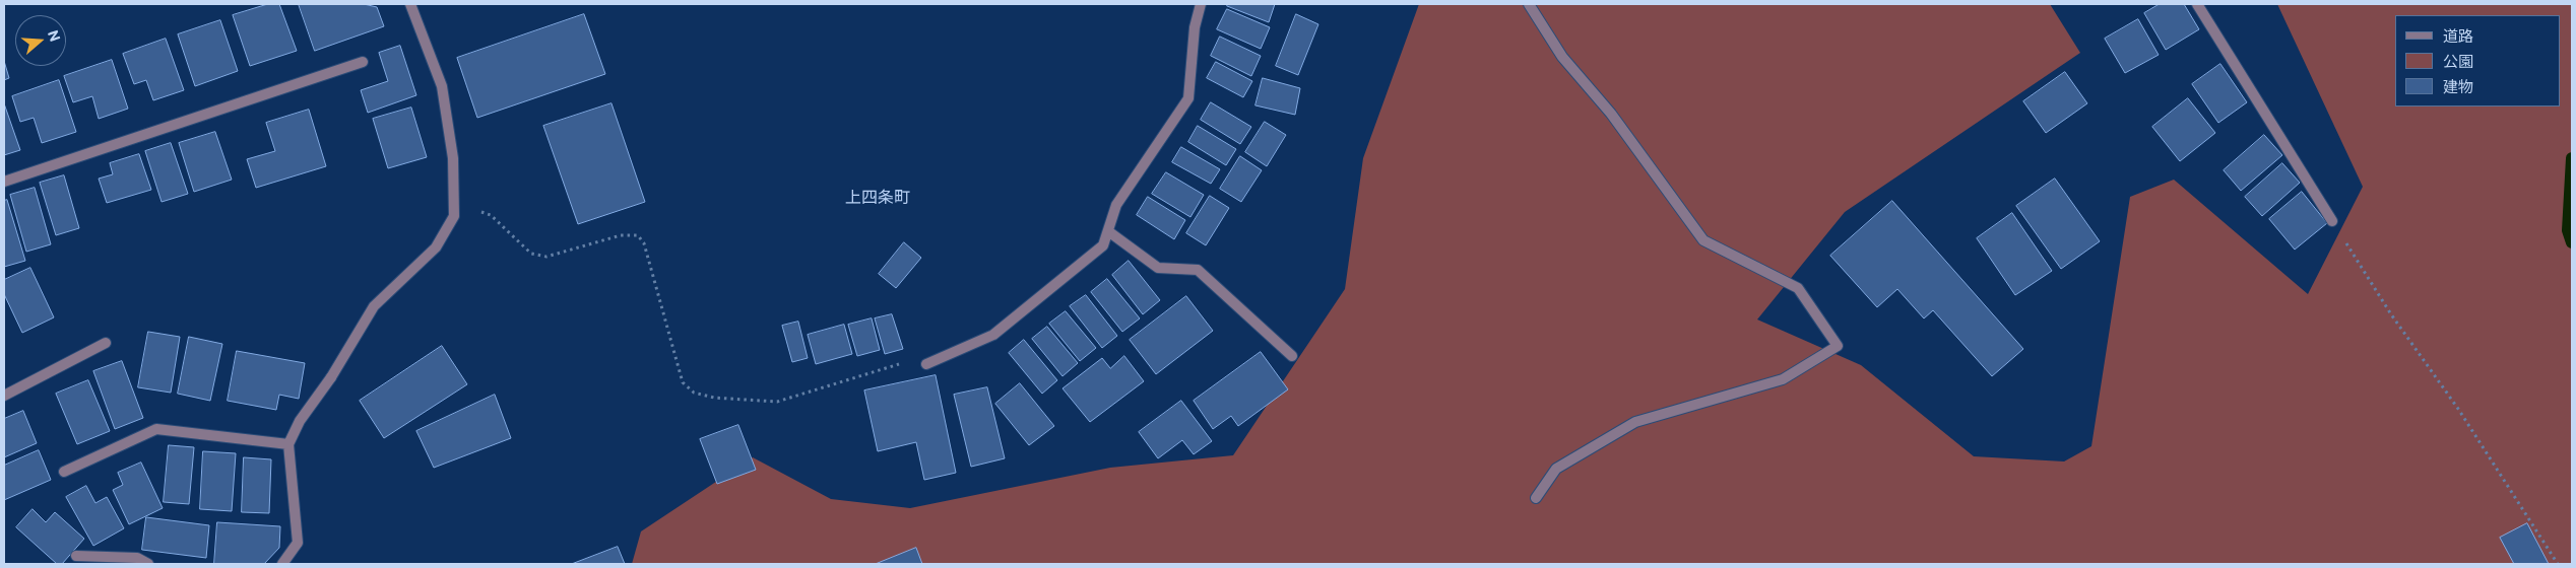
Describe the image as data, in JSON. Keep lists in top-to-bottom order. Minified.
{"districts":["上四条町"],"legend":["道路","公園","建物"],"north":"right"}
